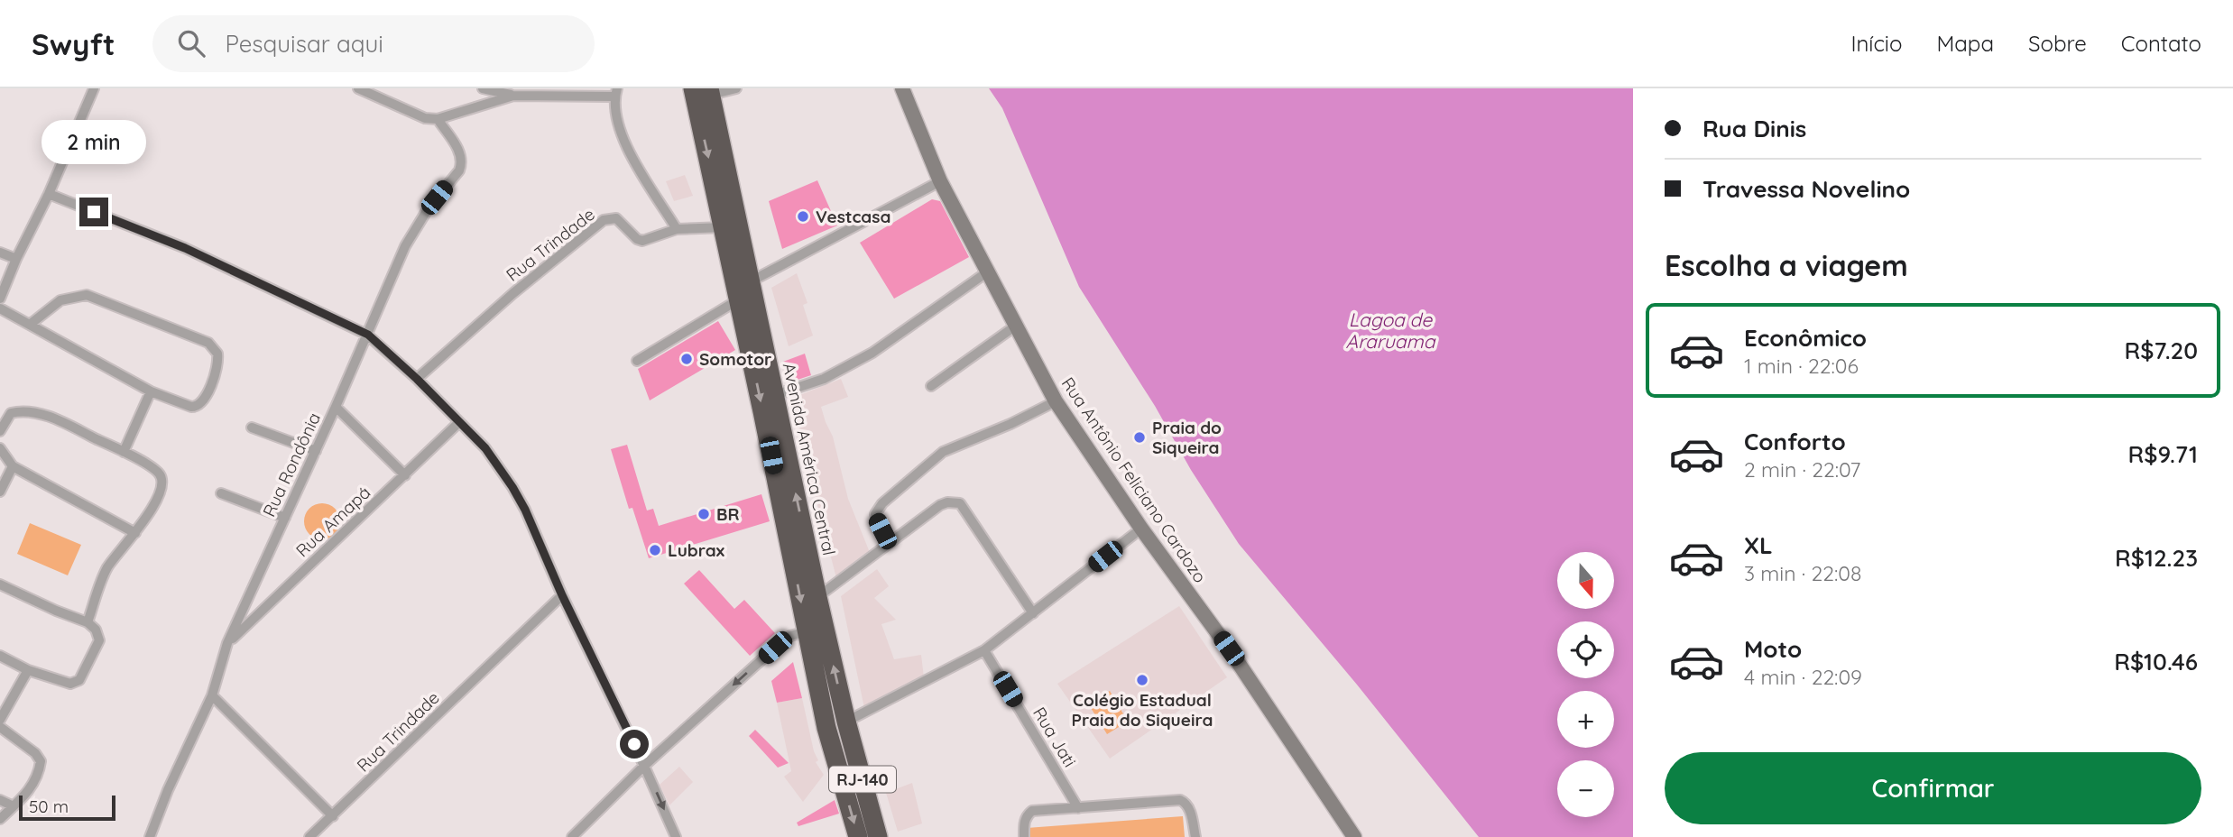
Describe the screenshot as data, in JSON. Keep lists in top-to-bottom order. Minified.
{"streets":{"highway":["Avenida América Central","RJ-140"],"street":["Rua Trindade","Rua Rondônia","Rua Antônio Feliciano Cardozo","Rua Amapá","Rua Jati"]},"crossings":[["Rua Trindade","Avenida América Central"],["Rua Rondônia","Rua Amapá"]],"water":["Lagoa de Araruama"],"places":["Vestcasa","Somotor","Praia do Siqueira","BR","Lubrax","Colégio Estadual Praia do Siqueira"],"scale_bar":"50 m","north":"bottom","page":{"header":"Swyft","search":"Pesquisar aqui","nav":["Início","Mapa","Sobre","Contato"],"banner":["Rua Dinis","Travessa Novelino"],"bubble":"2 min","heading":"Escolha a viagem","list":[{"name":"Econômico","note":"1 min · 22:06","value":"R$7.20"},{"name":"Conforto","note":"2 min · 22:07","value":"R$9.71"},{"name":"XL","note":"3 min · 22:08","value":"R$12.23"},{"name":"Moto","note":"4 min · 22:09","value":"R$10.46"}],"map_buttons":["+","−"],"buttons":"Confirmar","scale":"50 m"}}
